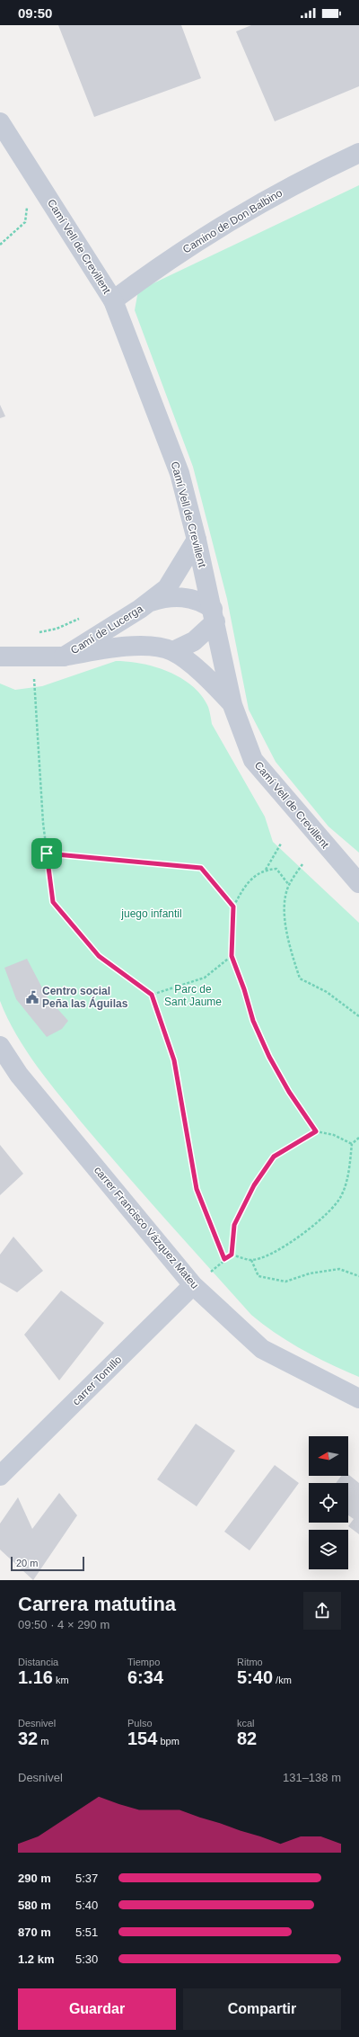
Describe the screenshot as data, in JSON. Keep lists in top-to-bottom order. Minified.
{"streets":{"street":["Camino de Don Balbino","Camí Vell de Crevillent","Camí de Lucerga","carrer Francisco Vázquez Mateu","carrer Tomillo"]},"crossings":[["Camino de Don Balbino","Camí Vell de Crevillent"],["Camí Vell de Crevillent","Camí de Lucerga"],["carrer Francisco Vázquez Mateu","carrer Tomillo"]],"parks":["juego infantil","Parc de Sant Jaume"],"places":{"public building":["Centro social Peña las Águilas"]},"scale_bar":"20 m","north":"left","page":{"status":"09:50","scale":"20 m","heading":["Carrera matutina","09:50 · 4 × 290 m"],"stats":[["Distancia","1.16 km"],["Tiempo","6:34"],["Ritmo","5:40 /km"],["Desnivel","32 m"],["Pulso","154 bpm"],["kcal","82"]],"chart":["Desnivel","131–138 m"],"list":[{"name":"290 m","note":"5:37"},{"name":"580 m","note":"5:40"},{"name":"870 m","note":"5:51"},{"name":"1.2 km","note":"5:30"}],"buttons":["Guardar","Compartir"]}}
